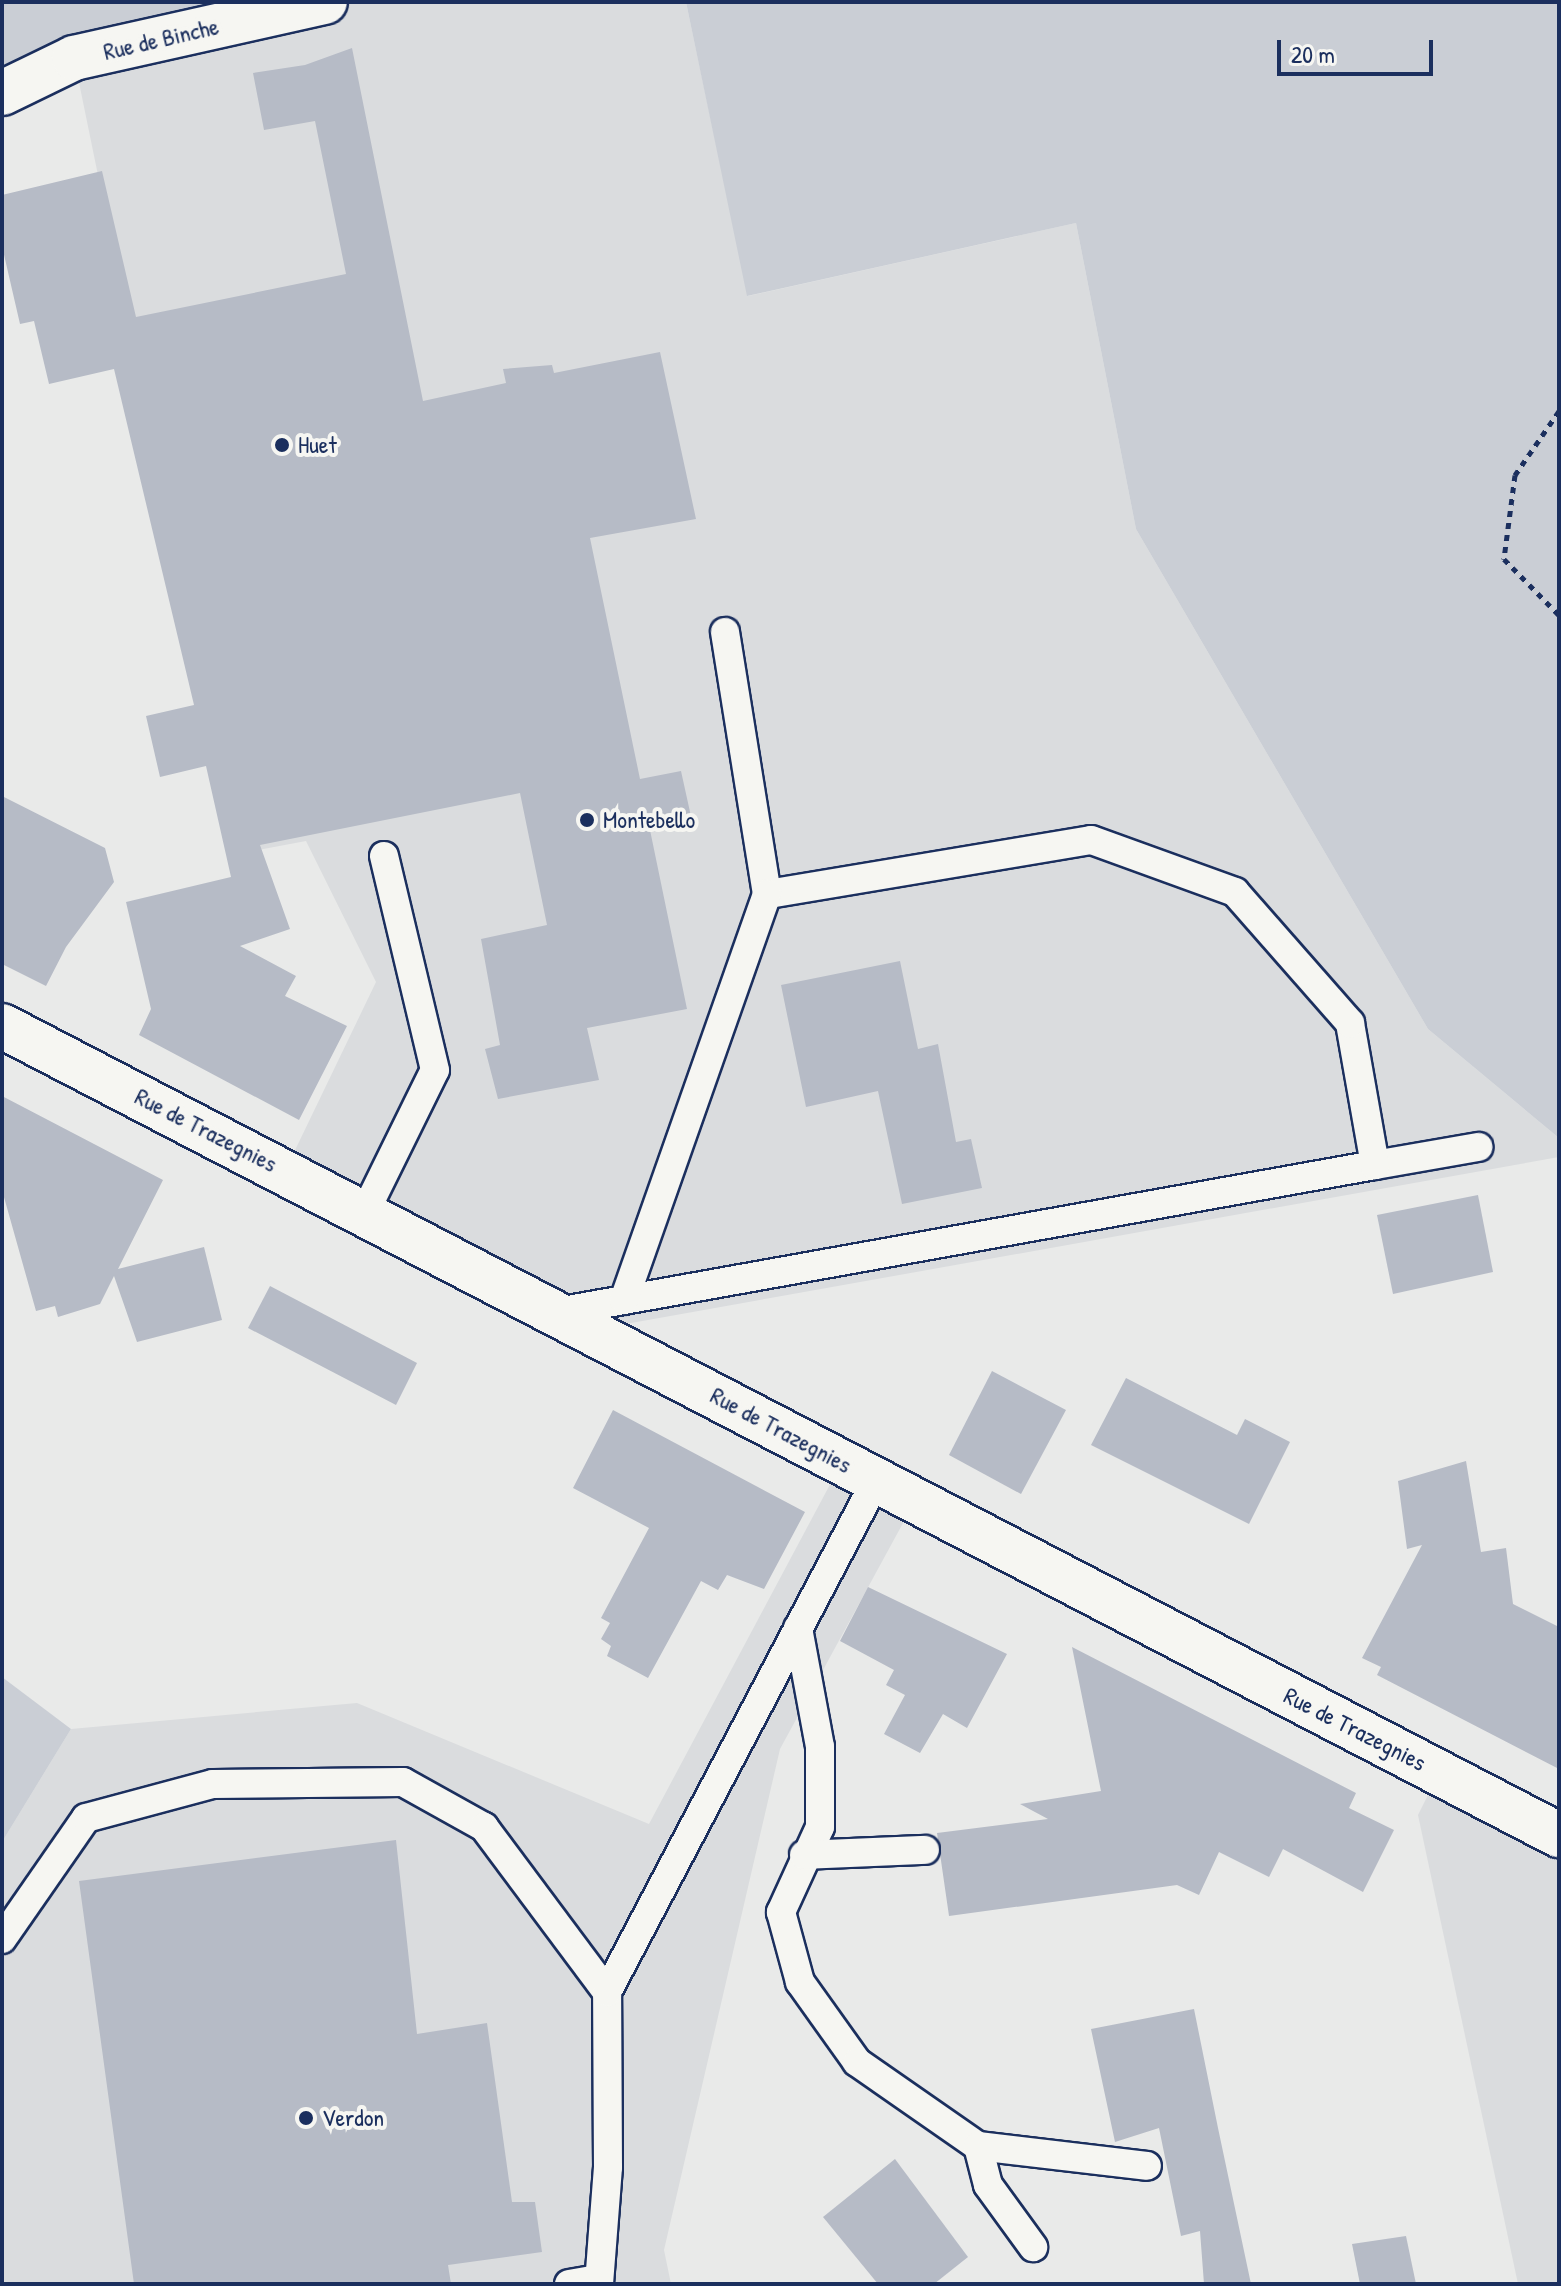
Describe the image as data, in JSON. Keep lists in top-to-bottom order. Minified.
{"streets":{"main road":["Rue de Binche","Rue de Trazegnies"]},"places":["Huet","Montebello","Verdon"],"scale_bar":"20 m"}
